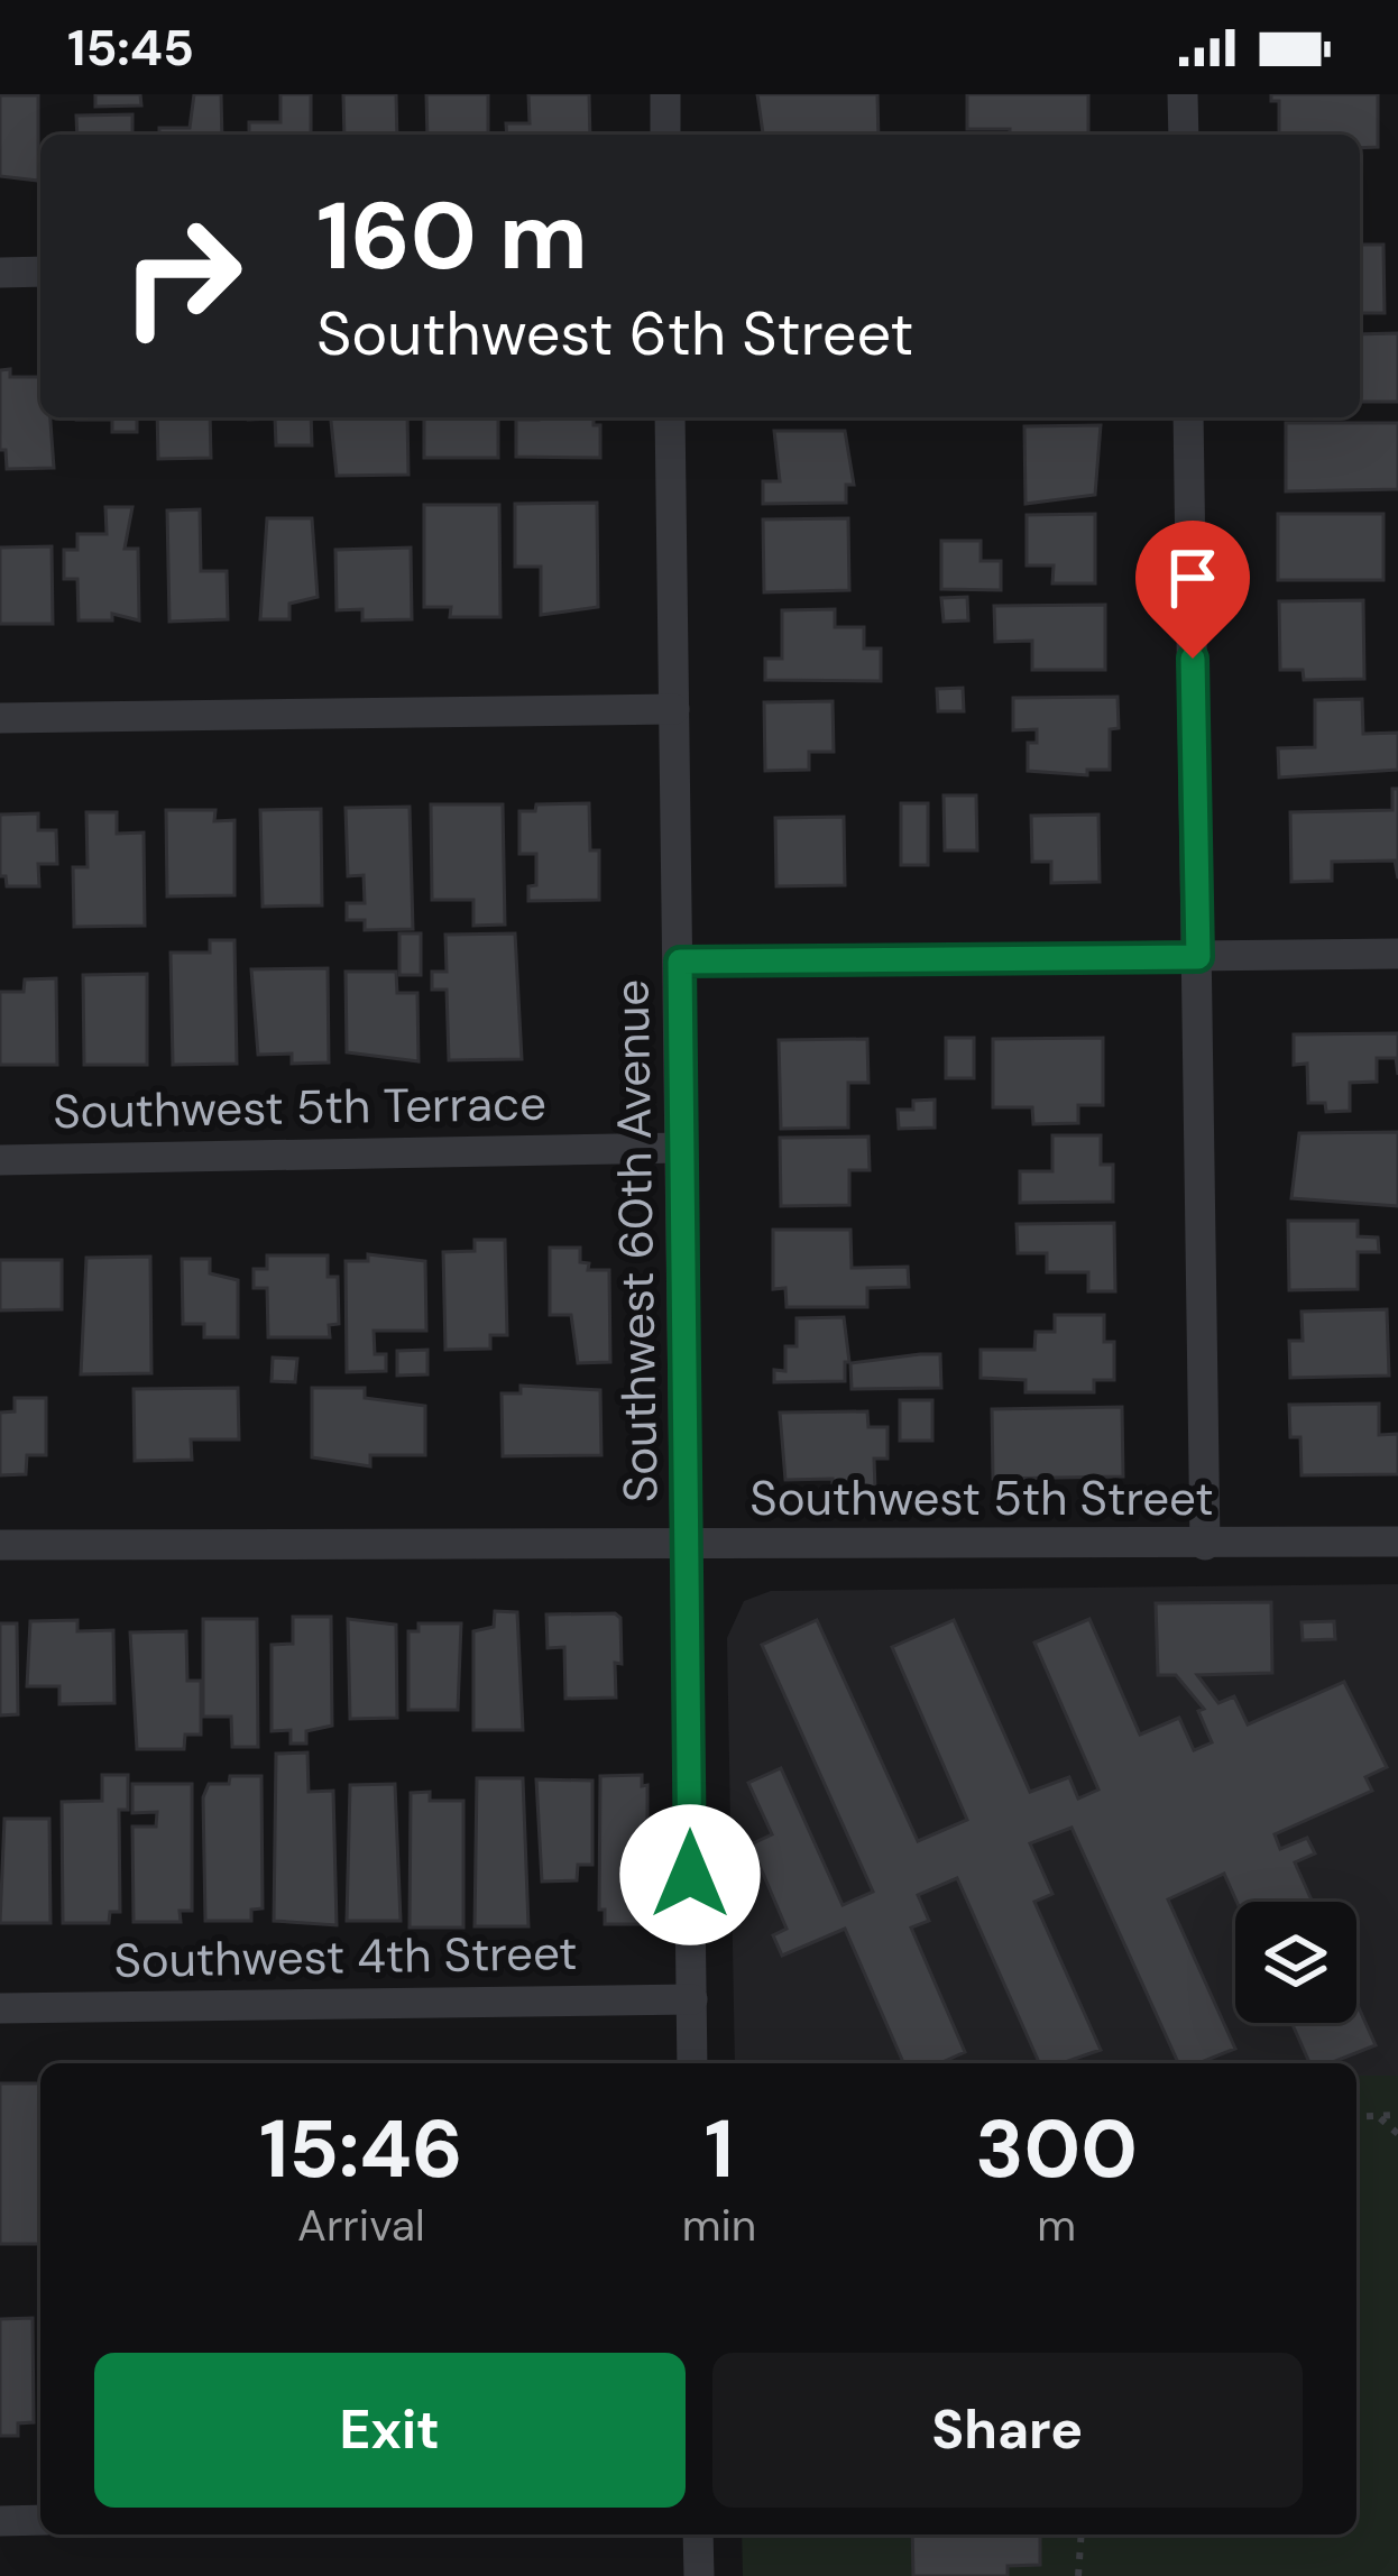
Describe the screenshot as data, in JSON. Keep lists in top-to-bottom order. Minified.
{"streets":{"street":["Southwest 5th Terrace","Southwest 60th Avenue","Southwest 5th Street","Southwest 4th Street"]},"crossings":[["Southwest 5th Terrace","Southwest 60th Avenue"],["Southwest 60th Avenue","Southwest 5th Street"],["Southwest 60th Avenue","Southwest 4th Street"]],"page":{"status":"15:45","turn":["160 m","Southwest 6th Street"],"eta":["15:46","Arrival","1","min","300","m"],"buttons":["Exit","Share"]}}
